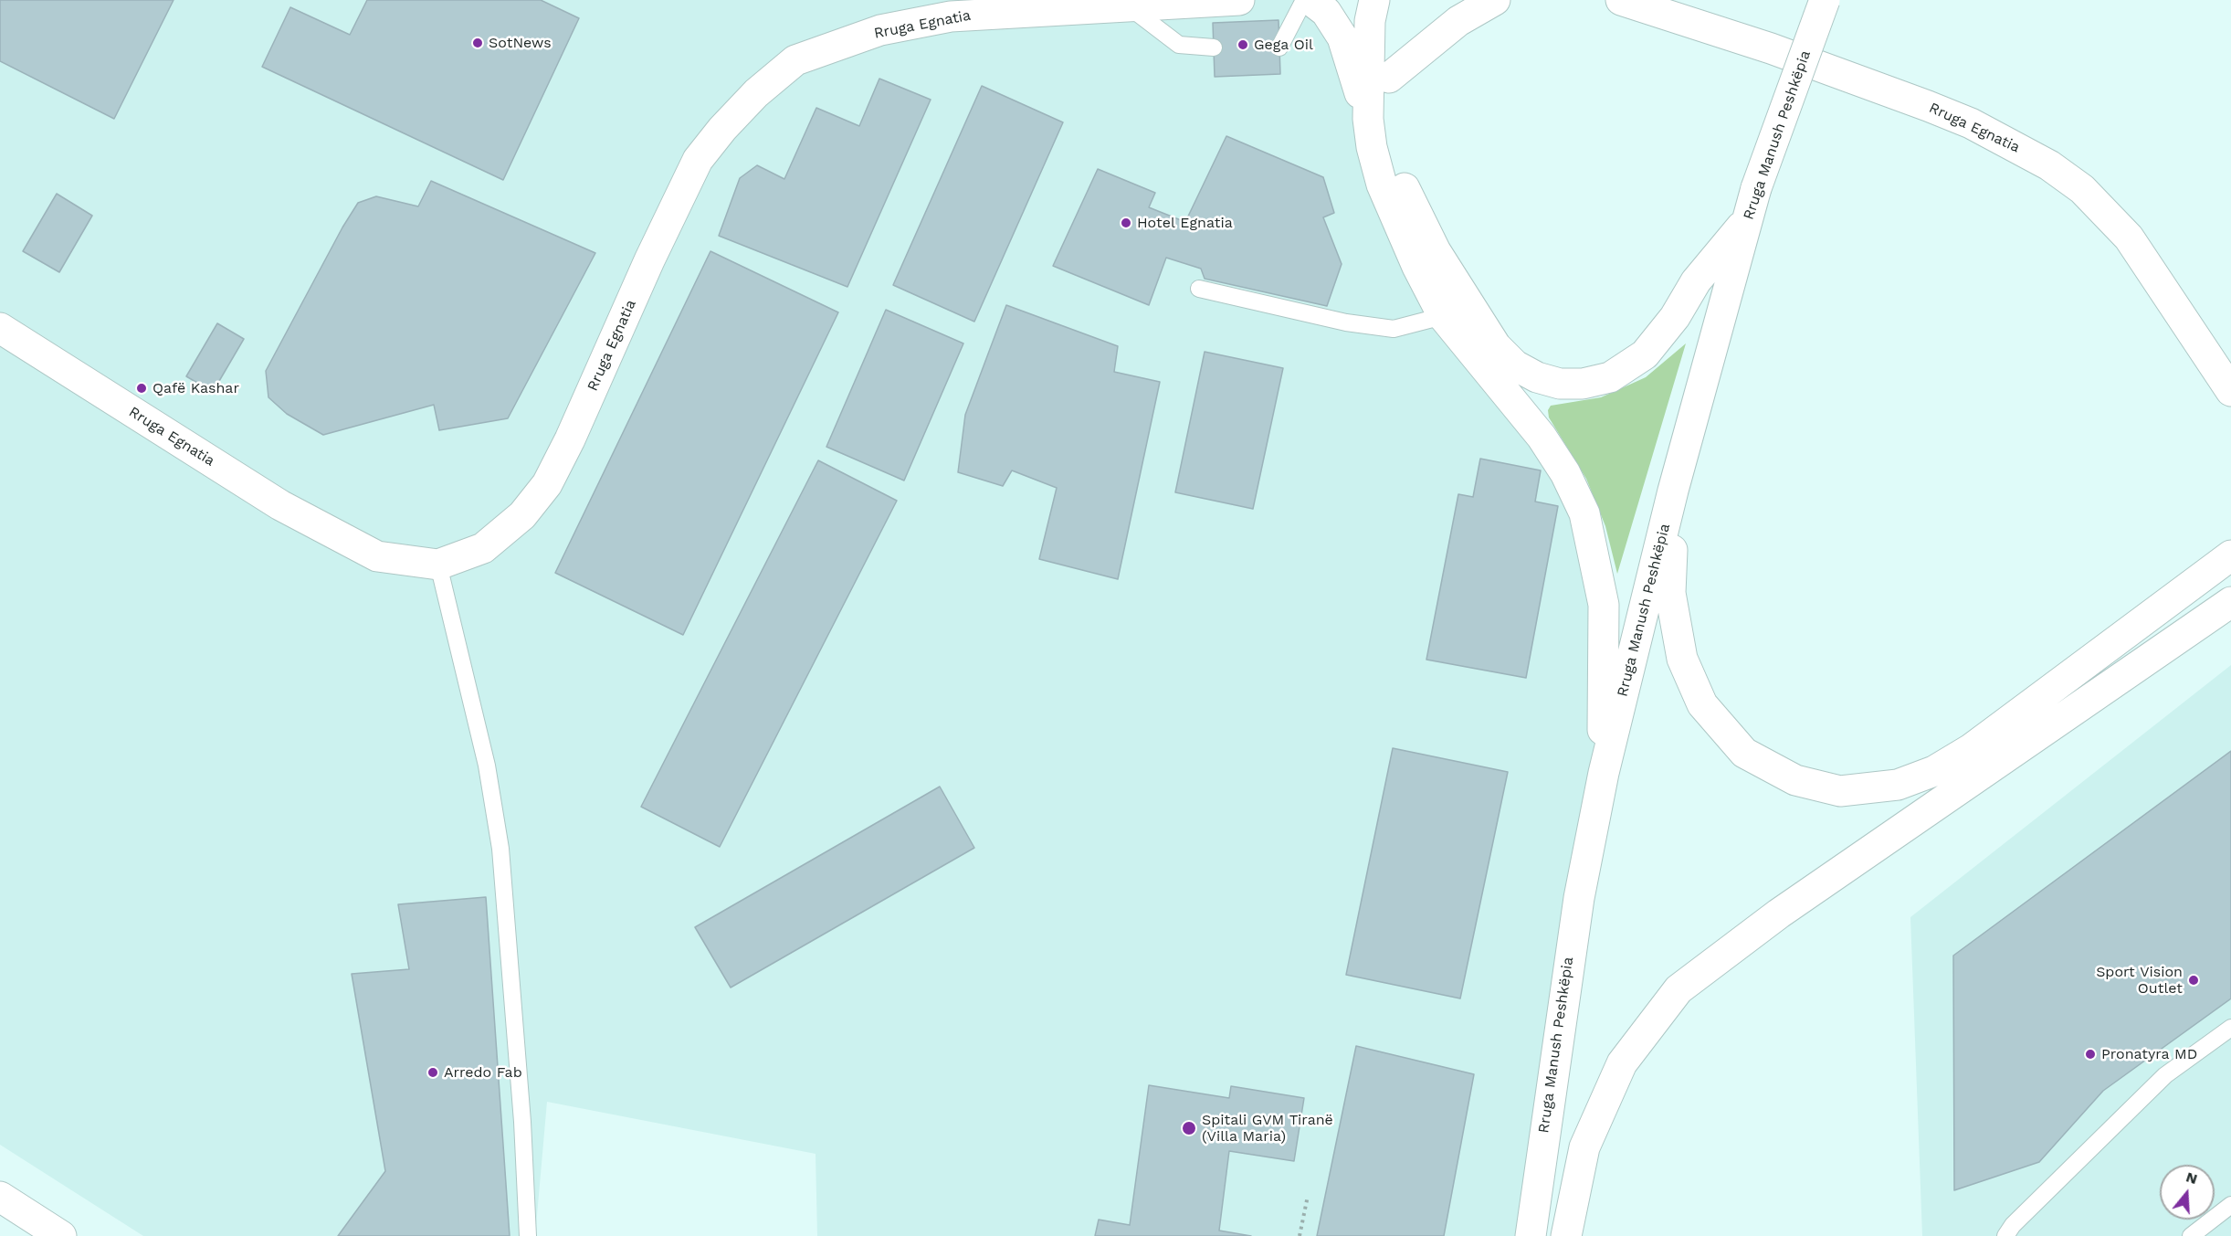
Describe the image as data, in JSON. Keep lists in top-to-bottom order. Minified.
{"streets":{"main road":["Rruga Egnatia","Rruga Manush Peshkëpia"]},"places":["SotNews","Gega Oil","Hotel Egnatia","Qafë Kashar","Sport Vision Outlet","Pronatyra MD","Arredo Fab","Spitali GVM Tiranë (Villa Maria)"],"north":"top"}
